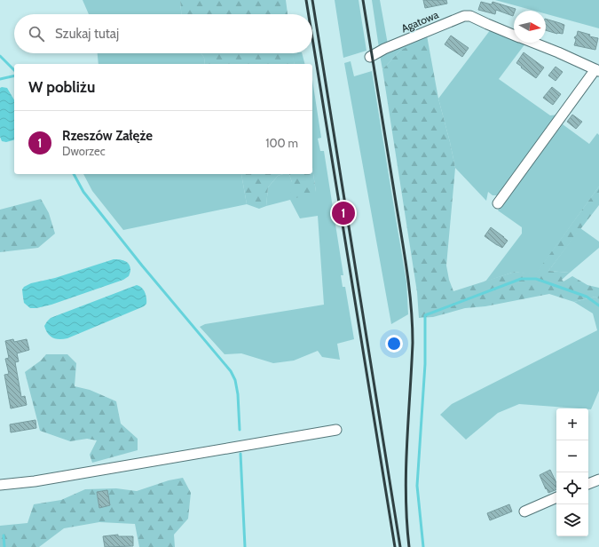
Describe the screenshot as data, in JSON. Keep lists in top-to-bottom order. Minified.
{"streets":{"street":["Agatowa"]},"north":"right","page":{"search":"Szukaj tutaj","heading":"W pobliżu","list":[{"mark":"1","name":"Rzeszów Załęże","note":"Dworzec","value":"100 m"}],"pins":"1","map_buttons":["+","−"]}}
